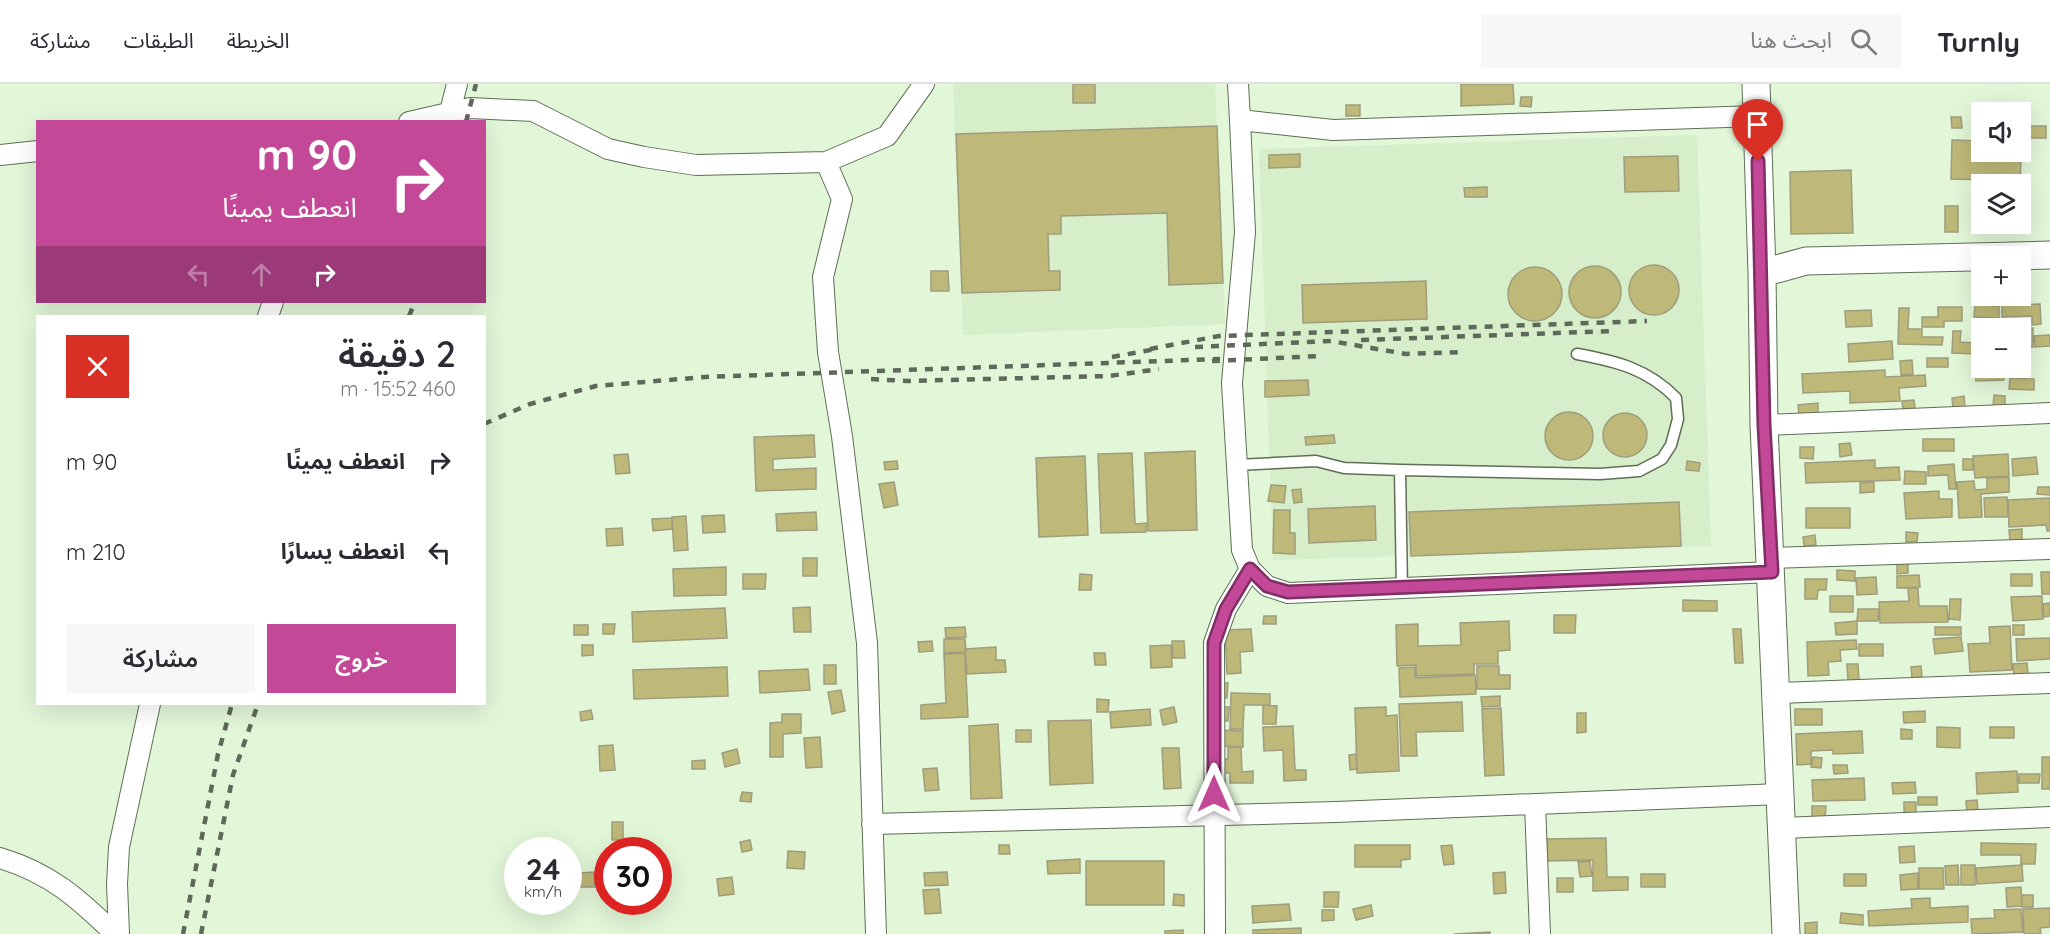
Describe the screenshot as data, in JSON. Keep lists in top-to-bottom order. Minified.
{"page":{"header":"Turnly","search":"ابحث هنا","nav":["الخريطة","الطبقات","مشاركة"],"map_buttons":["+","−"],"turn":["90 m","انعطف يمينًا"],"heading":["2 دقيقة","460 m · 15:52"],"list":[{"name":"انعطف يمينًا","value":"90 m"},{"name":"انعطف يسارًا","value":"210 m"}],"buttons":["خروج","مشاركة"],"speed":"24 km/h","limit":"30"}}
